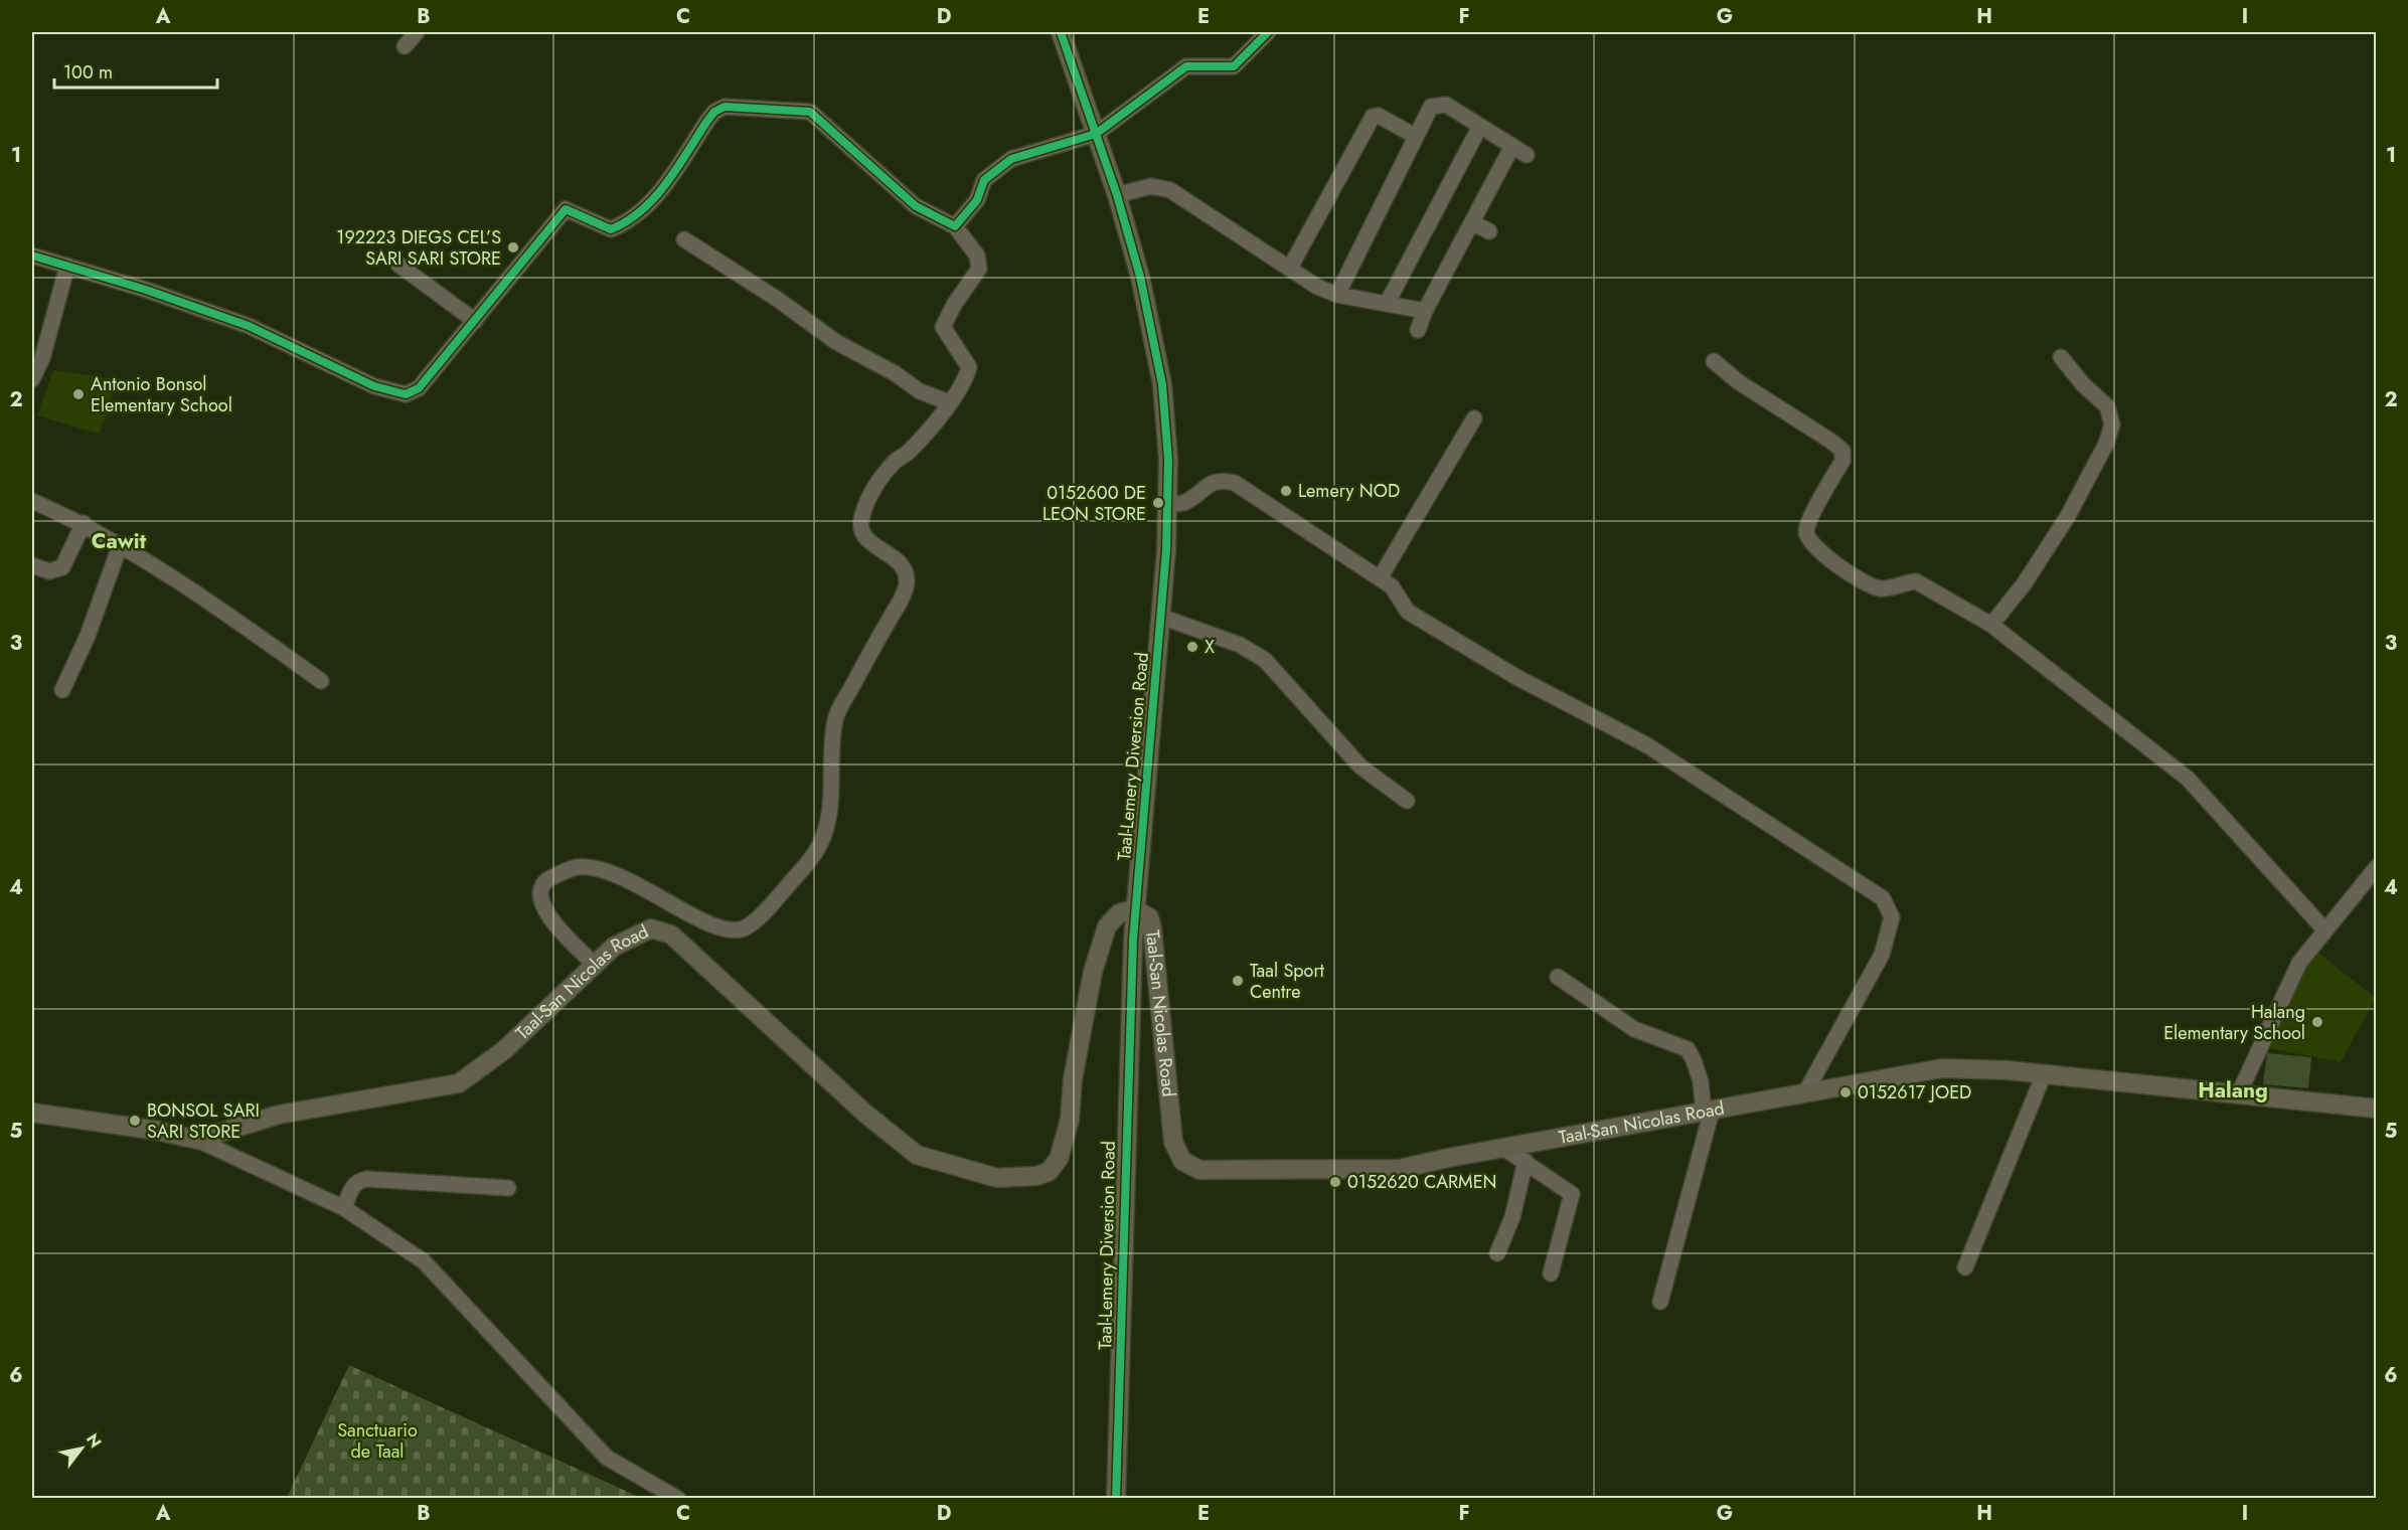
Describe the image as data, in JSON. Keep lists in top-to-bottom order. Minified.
{"streets":{"main road":["Taal-Lemery Diversion Road","Taal-San Nicolas Road"]},"crossings":[["Taal-Lemery Diversion Road","Taal-San Nicolas Road"]],"districts":["Cawit","Halang"],"parks":["Sanctuario de Taal"],"places":["192223 DIEGS CEL’S SARI SARI STORE","Antonio Bonsol Elementary School","Lemery NOD","0152600 DE LEON STORE","X","Taal Sport Centre","Halang Elementary School","0152617 JOED","BONSOL SARI SARI STORE","0152620 CARMEN"],"scale_bar":"100 m","north":"top right","grid":{"columns":["A","B","C","D","E","F","G","H","I"],"rows":["1","2","3","4","5","6"]}}
